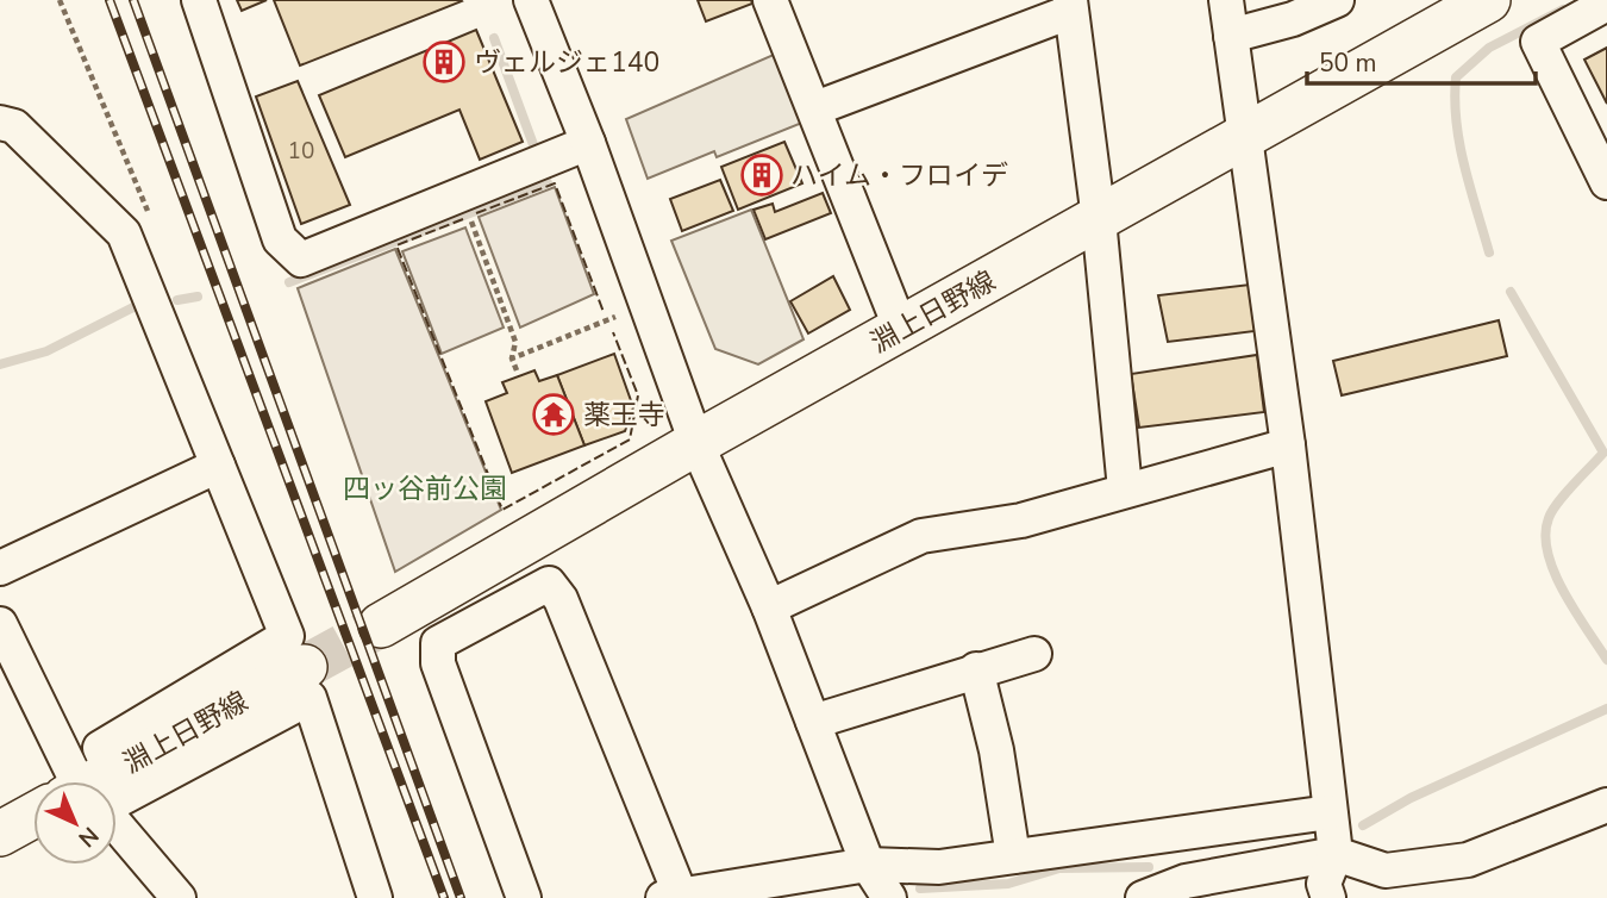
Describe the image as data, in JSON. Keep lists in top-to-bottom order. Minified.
{"streets":{"main road":["淵上日野線"]},"parks":["四ッ谷前公園"],"places":{"building":["ヴェルジェ140","ハイム・フロイデ"],"temple":["薬王寺"]},"house_numbers":["10"],"scale_bar":"50 m","north":"bottom right"}
